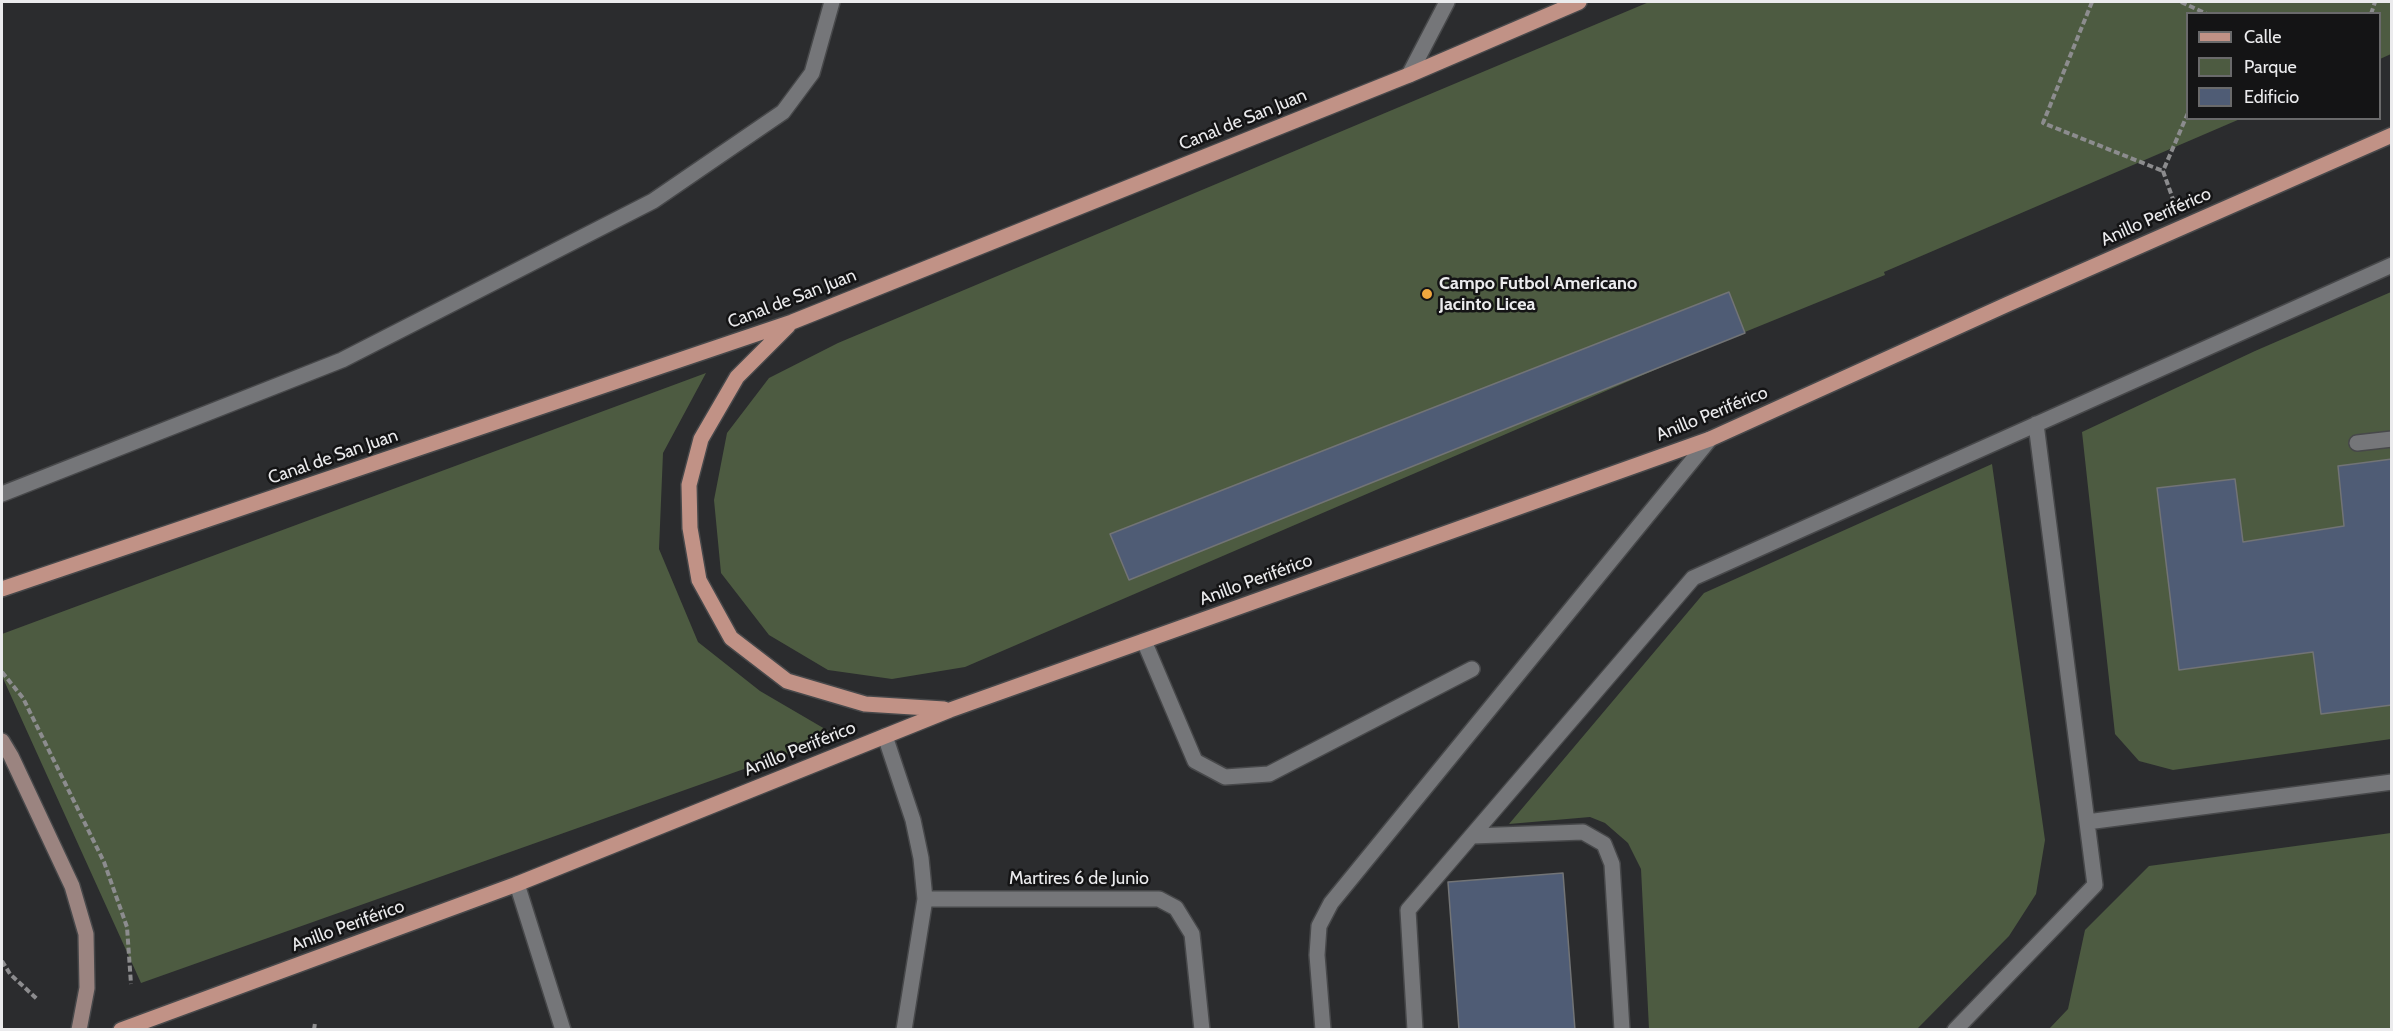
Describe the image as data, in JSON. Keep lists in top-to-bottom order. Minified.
{"streets":{"main road":["Canal de San Juan","Anillo Periférico"],"street":["Martires 6 de Junio"]},"places":["Campo Futbol Americano Jacinto Licea"],"legend":["Calle","Parque","Edificio"]}
